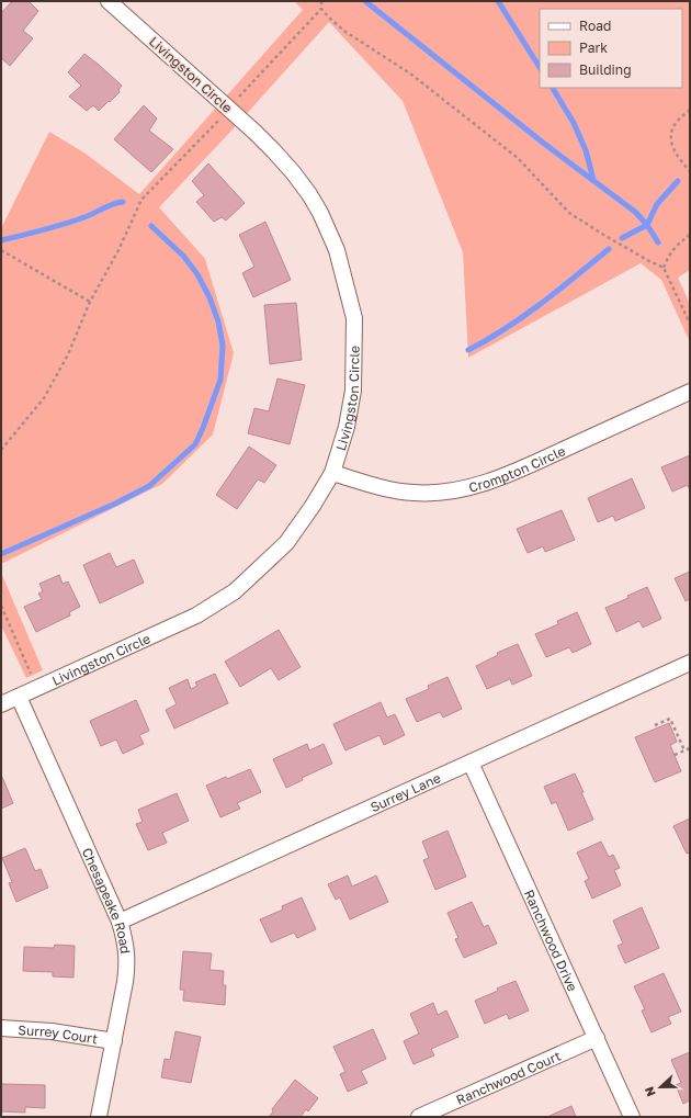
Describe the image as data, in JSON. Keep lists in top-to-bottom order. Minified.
{"streets":{"street":["Livingston Circle","Crompton Circle","Surrey Lane","Chesapeake Road","Ranchwood Drive","Surrey Court","Ranchwood Court"]},"crossings":[["Livingston Circle","Crompton Circle"],["Livingston Circle","Chesapeake Road"],["Surrey Lane","Chesapeake Road"],["Surrey Lane","Ranchwood Drive"],["Chesapeake Road","Surrey Court"],["Ranchwood Drive","Ranchwood Court"]],"legend":["Road","Park","Building"],"north":"left"}
